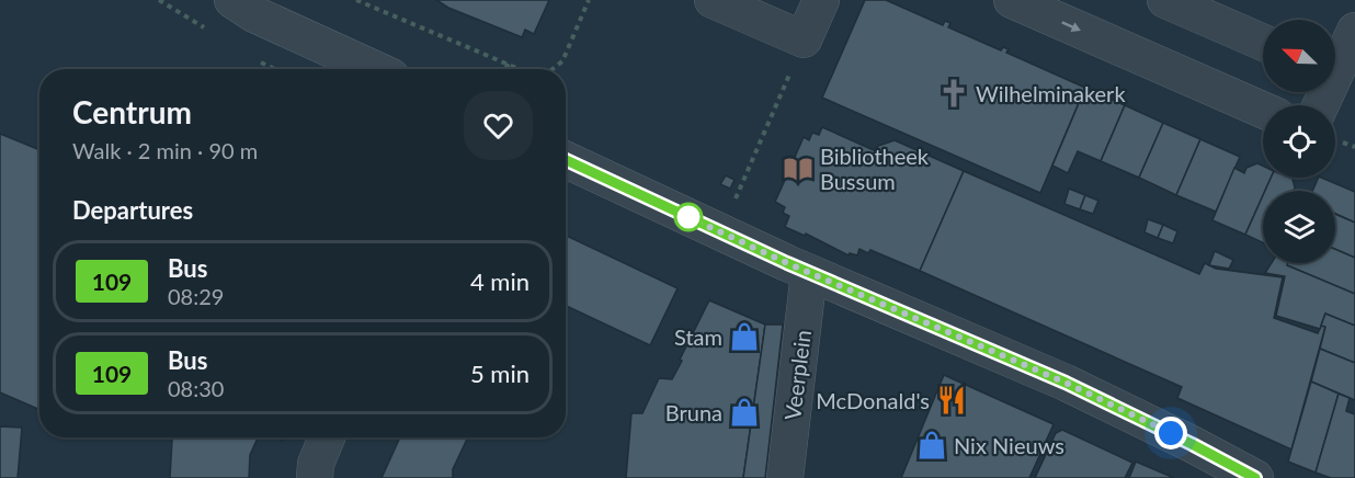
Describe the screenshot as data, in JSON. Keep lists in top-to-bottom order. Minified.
{"streets":{"street":["Veerplein"]},"places":{"church":["Wilhelminakerk"],"library":["Bibliotheek Bussum"],"shop":["Stam","Bruna","Nix Nieuws"],"restaurant":["McDonald's"]},"lines":["bus line 109"],"north":"top left","page":{"heading":[["Centrum","Walk · 2 min · 90 m"],"Departures"],"list":[{"mark":"109","name":"Bus","note":"08:29","value":"4 min"},{"mark":"109","name":"Bus","note":"08:30","value":"5 min"}]}}
